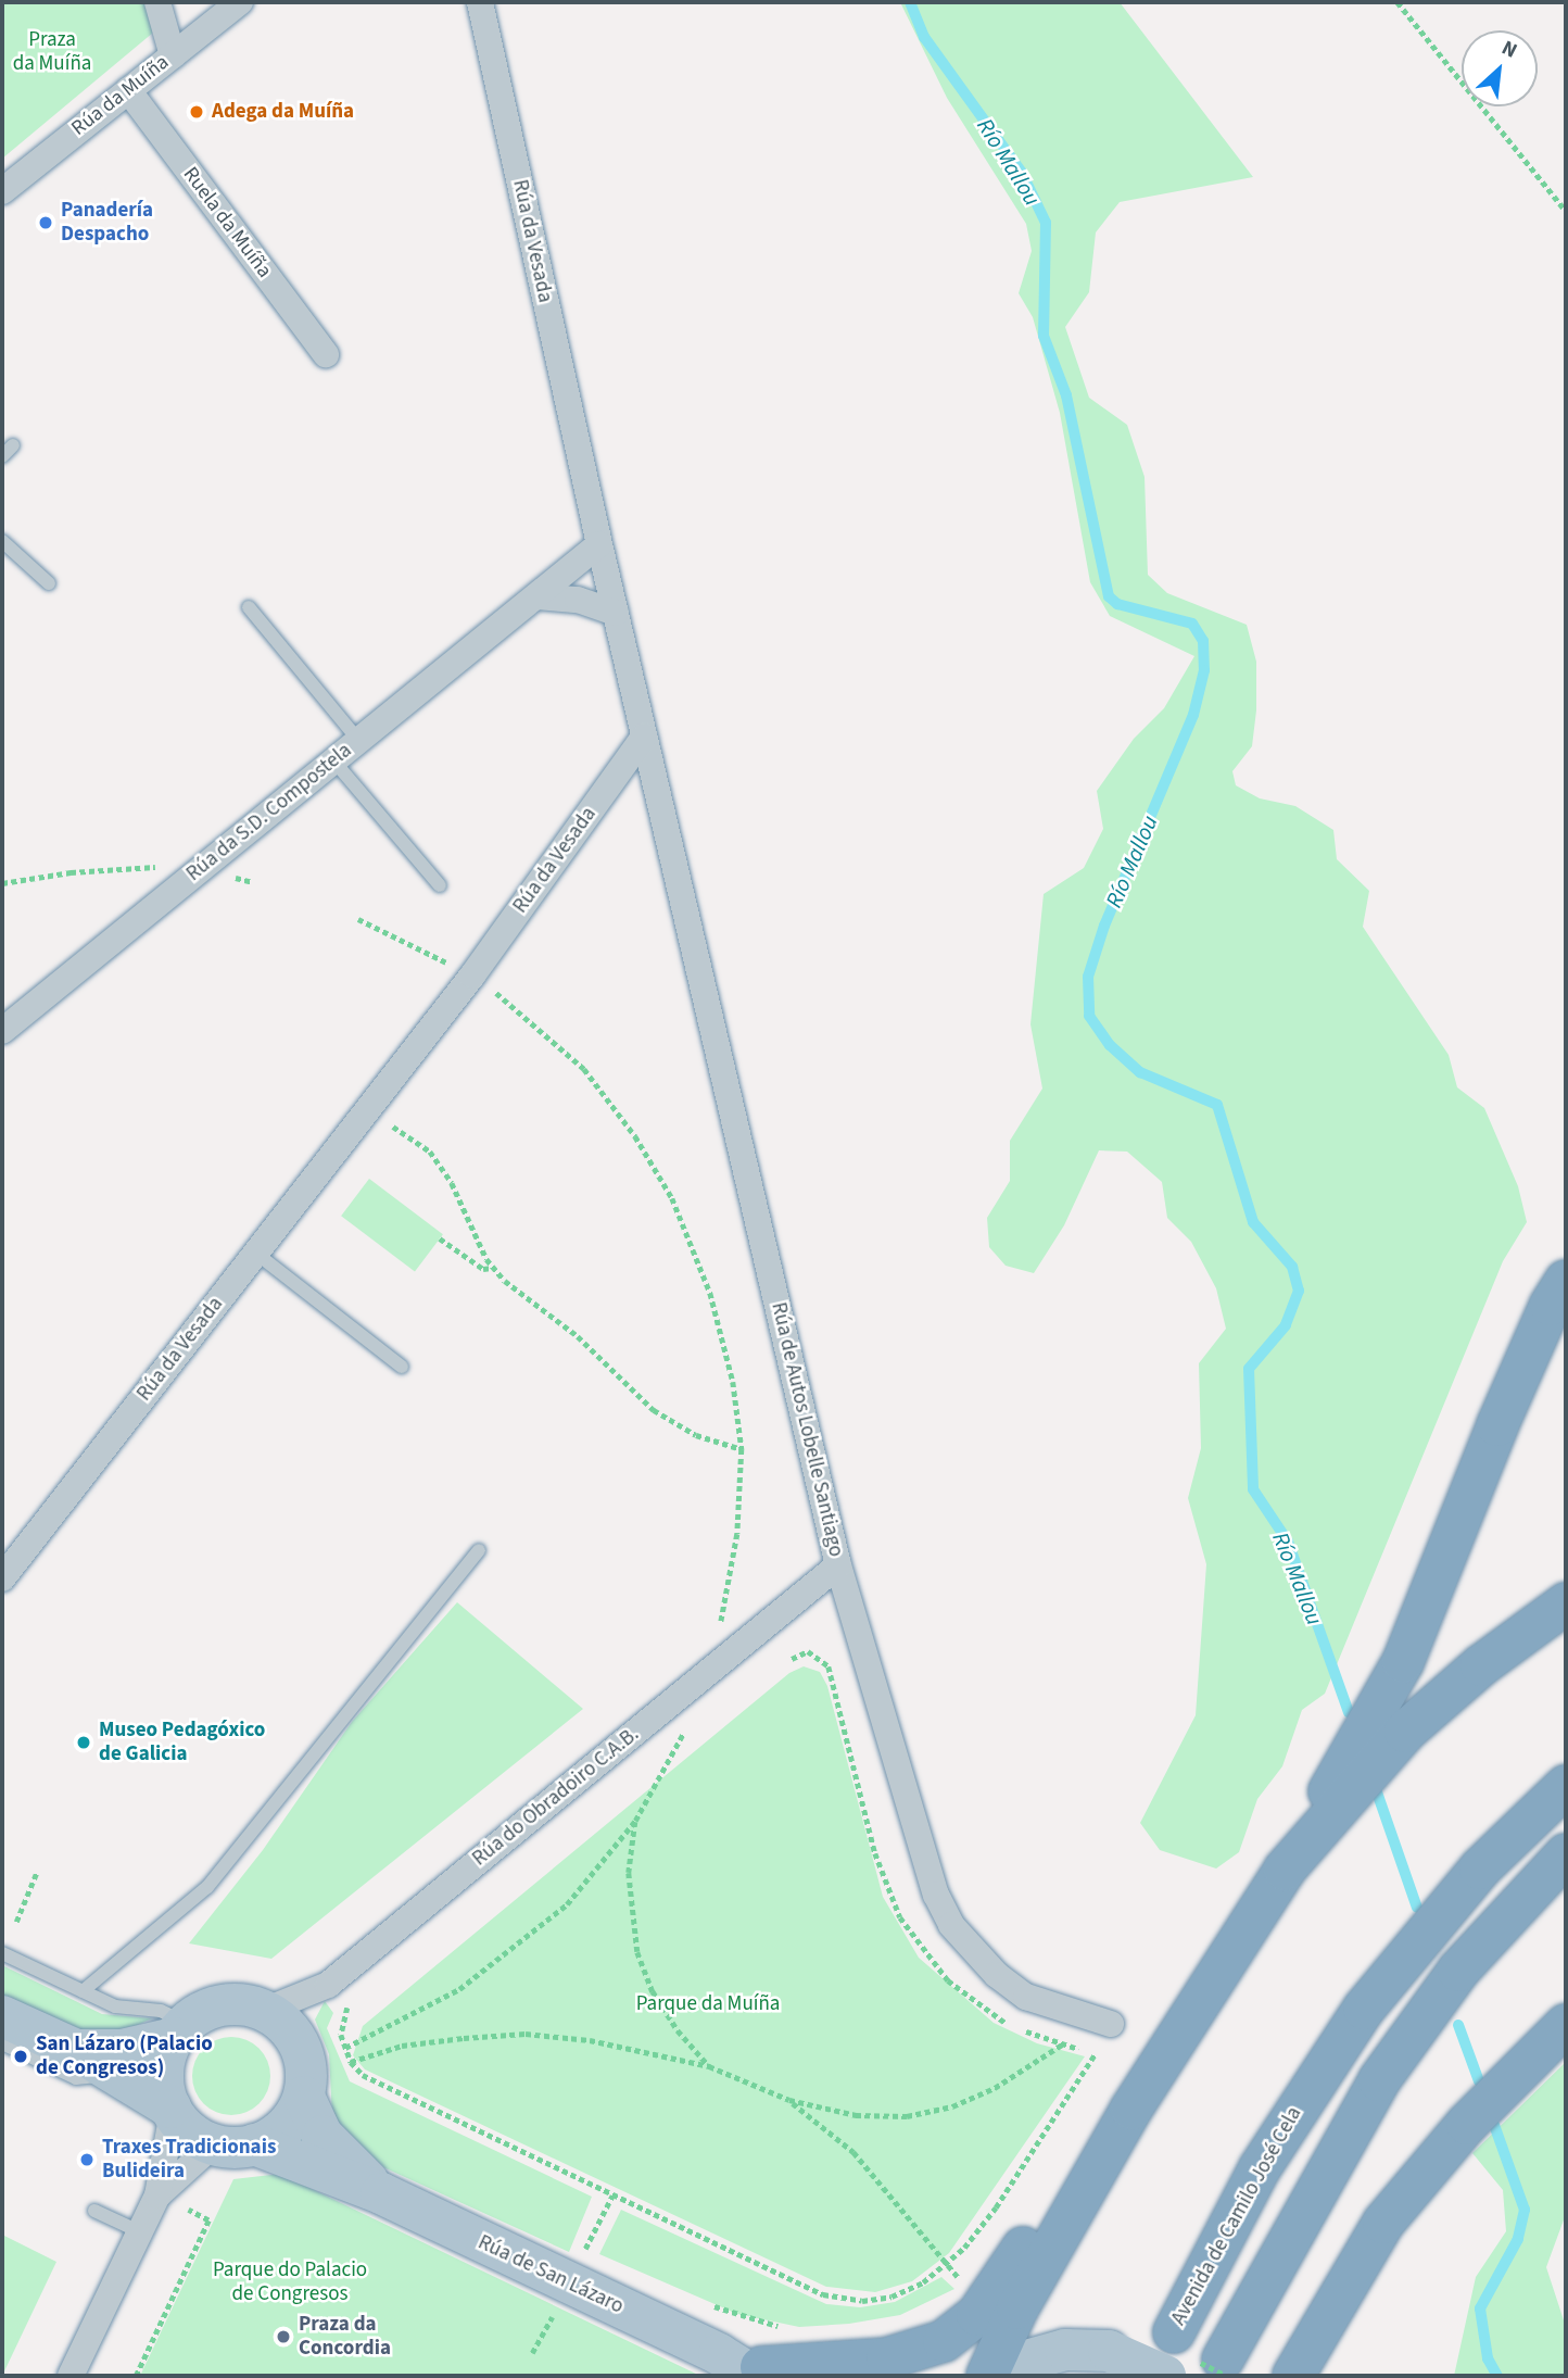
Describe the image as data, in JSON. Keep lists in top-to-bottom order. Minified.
{"streets":{"highway":["Avenida de Camilo José Cela"],"main road":["Rúa de San Lázaro"],"street":["Rúa da Muíña","Ruela da Muíña","Rúa da Vesada","Rúa da S.D. Compostela","Rúa de Autos Lobelle Santiago","Rúa do Obradoiro C.A.B."]},"crossings":[["Rúa da Muíña","Ruela da Muíña"],["Rúa da Vesada","Rúa da S.D. Compostela"],["Rúa da Vesada","Rúa de Autos Lobelle Santiago"],["Rúa de Autos Lobelle Santiago","Rúa do Obradoiro C.A.B."],["Rúa do Obradoiro C.A.B.","Rúa de San Lázaro"]],"water":["Río Mallou"],"parks":["Praza da Muíña","Parque da Muíña","Parque do Palacio de Congresos"],"places":["Adega da Muíña","Panadería Despacho","Museo Pedagóxico de Galicia","San Lázaro (Palacio de Congresos)","Traxes Tradicionais Bulideira","Praza da Concordia"],"north":"top right"}
